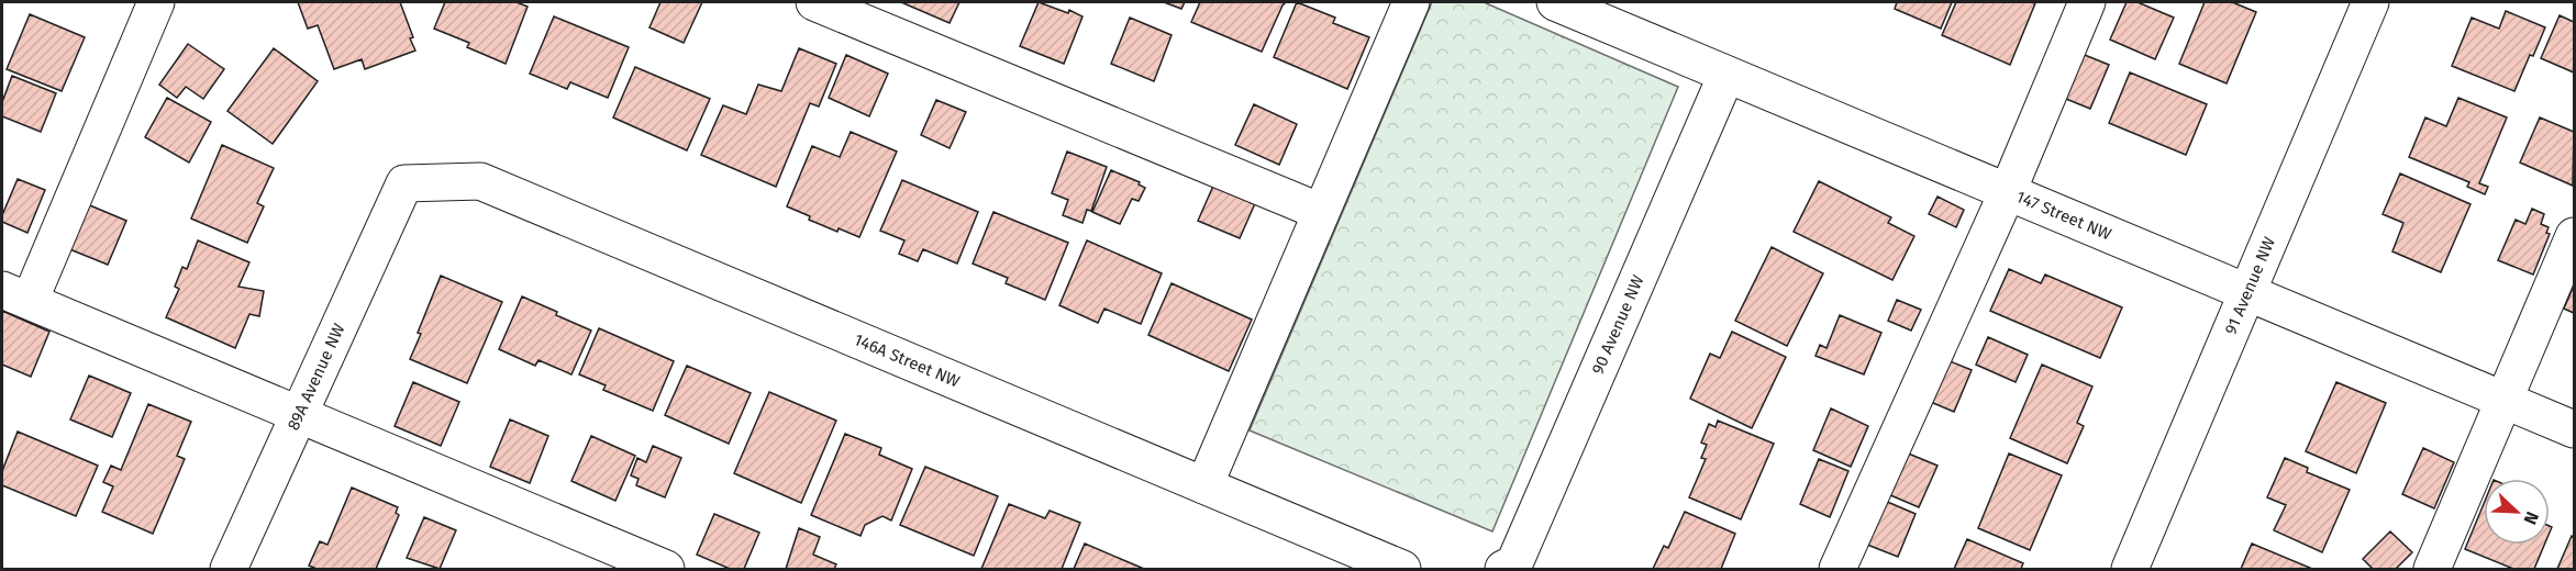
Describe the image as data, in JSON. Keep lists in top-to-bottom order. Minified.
{"streets":{"street":["147 Street NW","91 Avenue NW","90 Avenue NW","146A Street NW","89A Avenue NW"]},"crossings":[["147 Street NW","91 Avenue NW"],["147 Street NW","90 Avenue NW"],["146A Street NW","89A Avenue NW"]],"north":"bottom right"}
